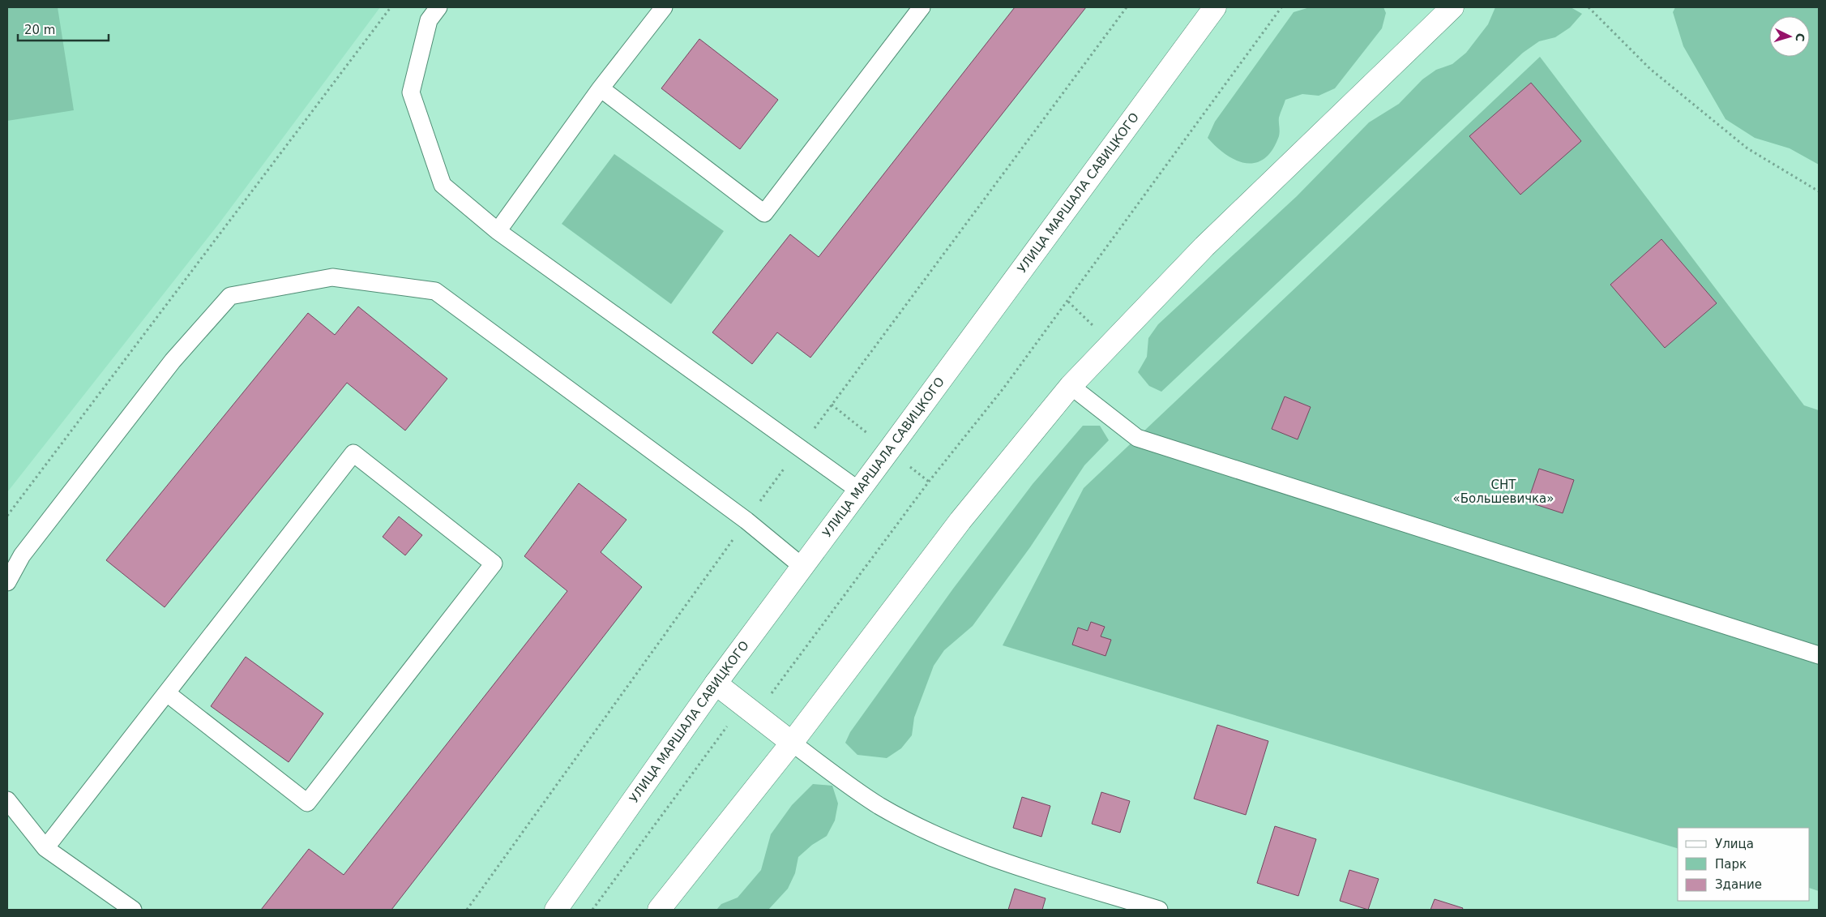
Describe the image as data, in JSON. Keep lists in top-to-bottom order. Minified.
{"streets":{"street":["УЛИЦА МАРШАЛА САВИЦКОГО"]},"parks":["СНТ «Большевичка»"],"legend":["Улица","Парк","Здание"],"scale_bar":"20 m","north":"right"}
